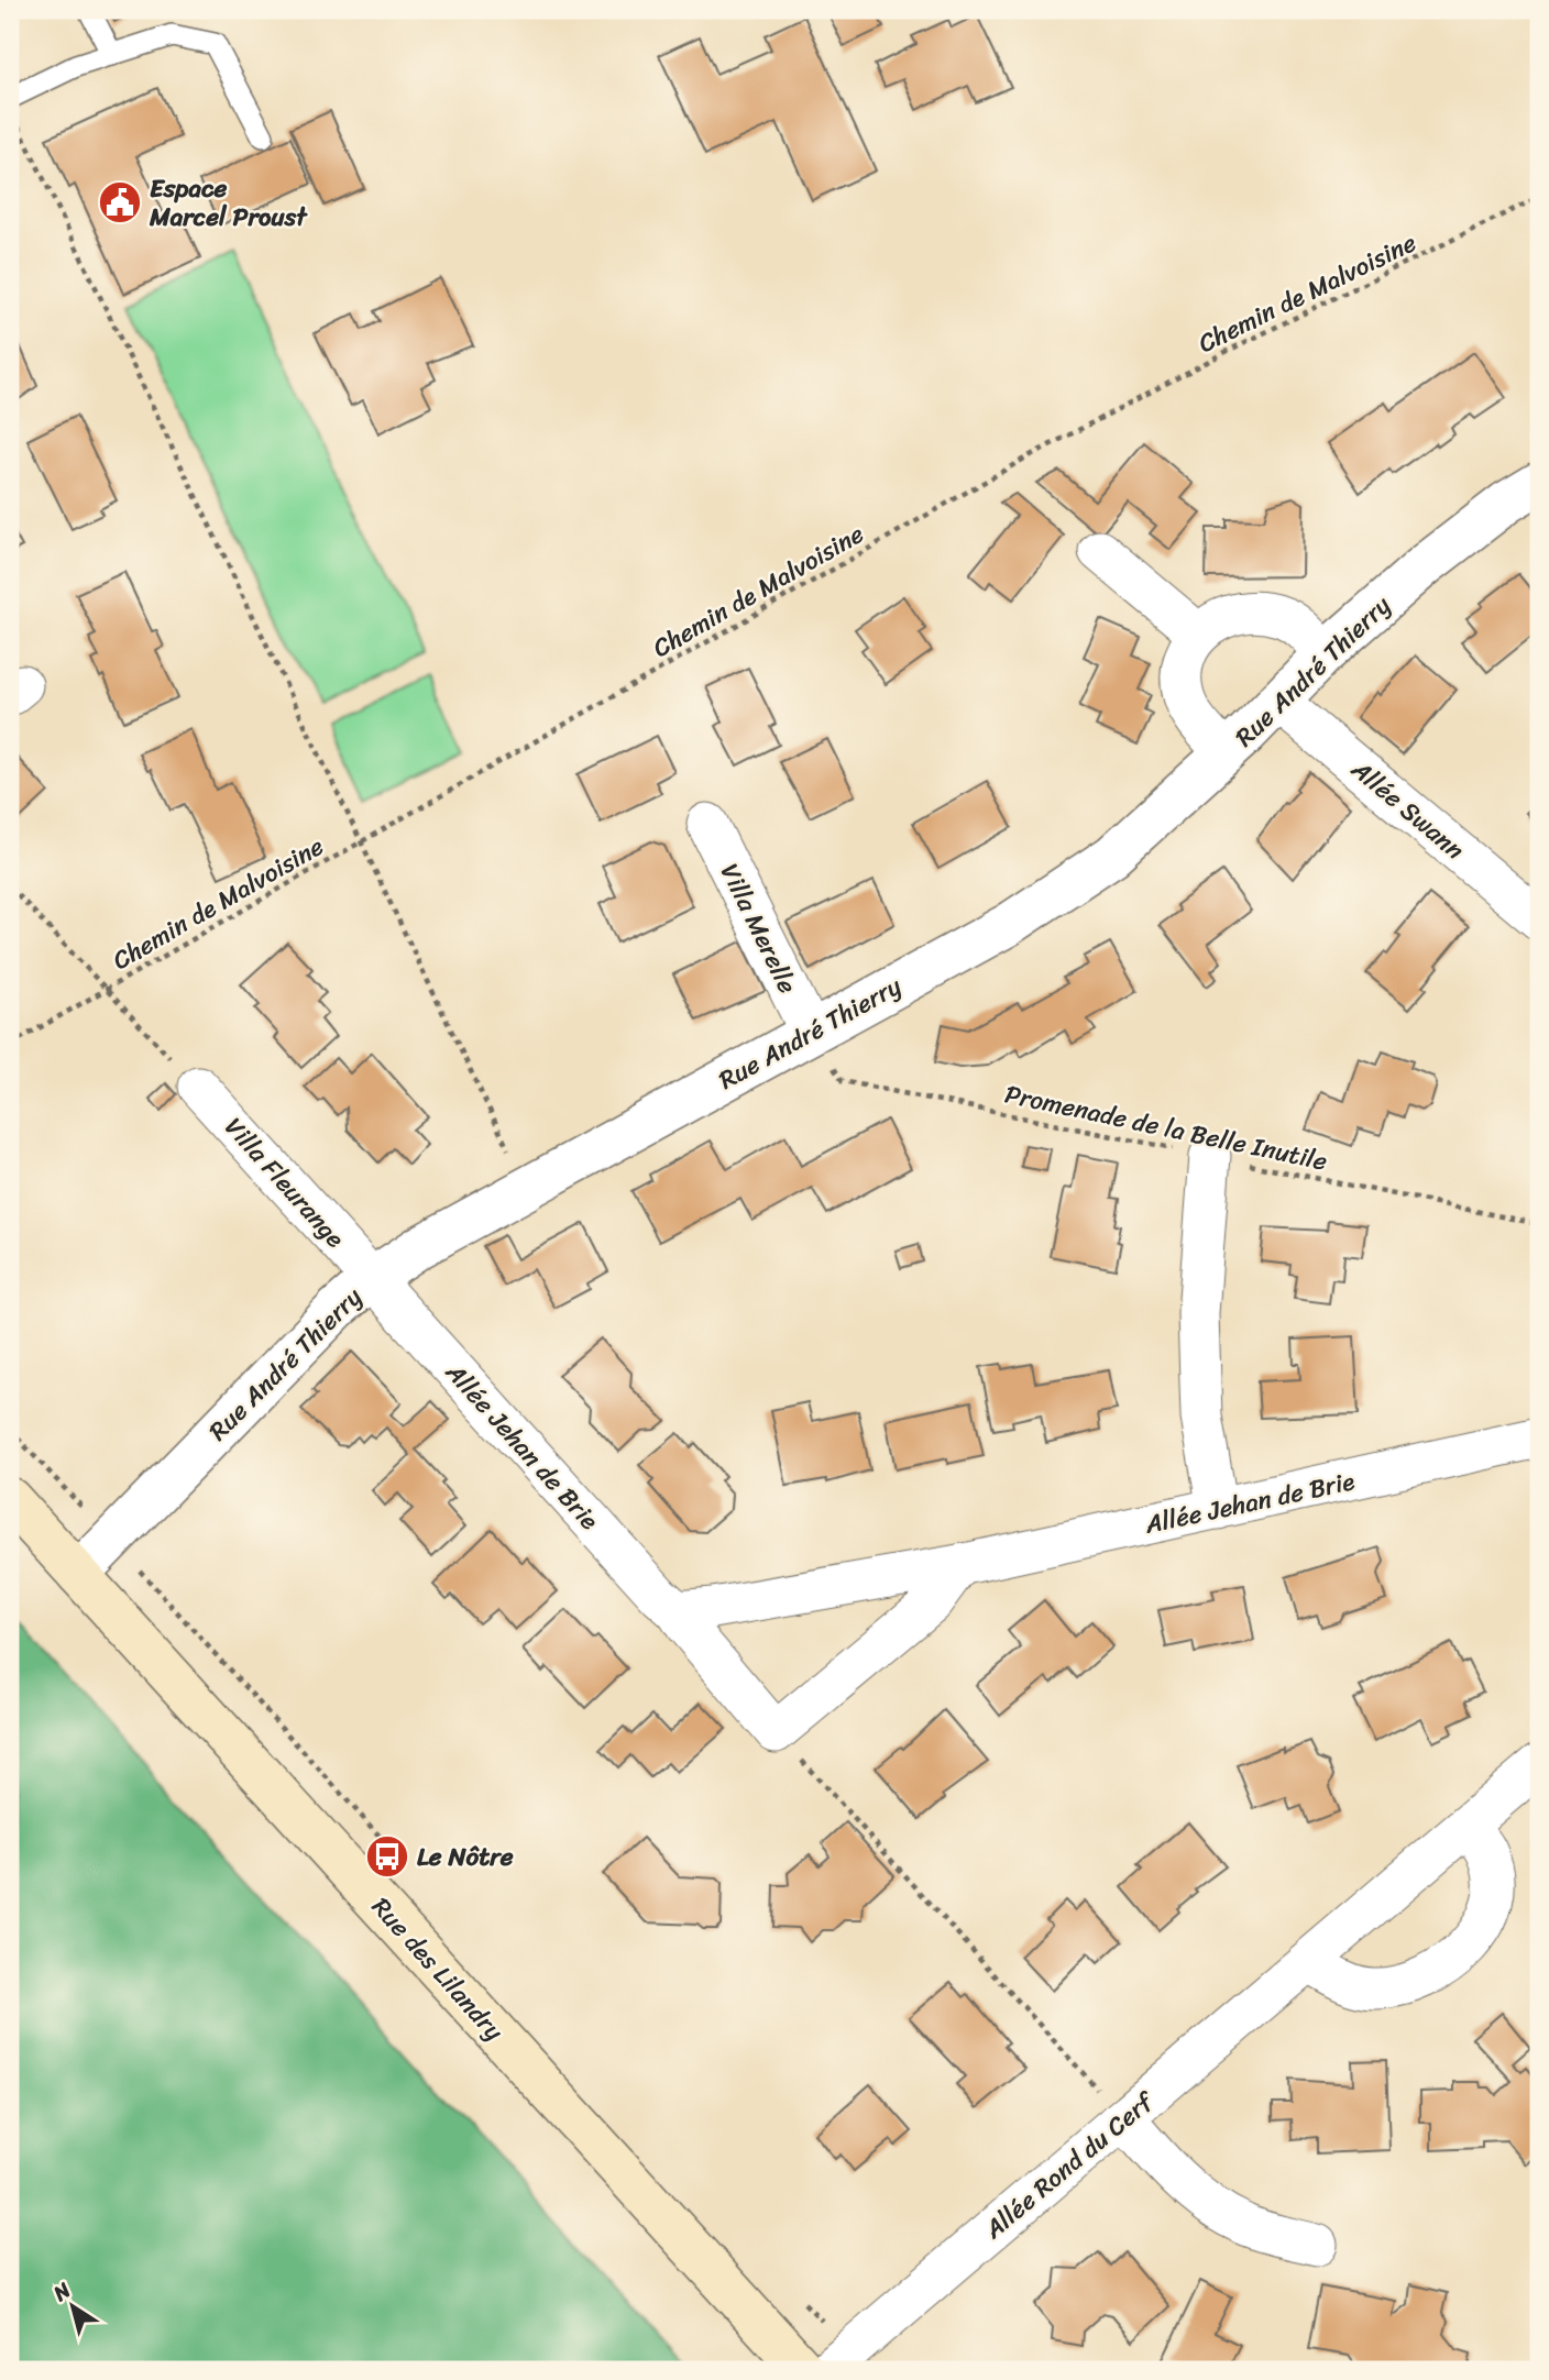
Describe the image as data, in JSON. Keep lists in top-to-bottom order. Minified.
{"streets":{"main road":["Rue des Lilandry"],"street":["Rue André Thierry","Allée Swann","Villa Merelle","Villa Fleurange","Allée Jehan de Brie","Allée Rond du Cerf"],"path":["Chemin de Malvoisine","Promenade de la Belle Inutile"]},"crossings":[["Rue André Thierry","Allée Swann"],["Rue André Thierry","Villa Merelle"],["Rue André Thierry","Promenade de la Belle Inutile"],["Rue André Thierry","Villa Fleurange"],["Rue André Thierry","Allée Jehan de Brie"],["Rue André Thierry","Rue des Lilandry"],["Villa Merelle","Promenade de la Belle Inutile"],["Villa Fleurange","Allée Jehan de Brie"]],"places":{"public building":["Espace Marcel Proust"],"bus stop":["Le Nôtre"]},"north":"top left"}
